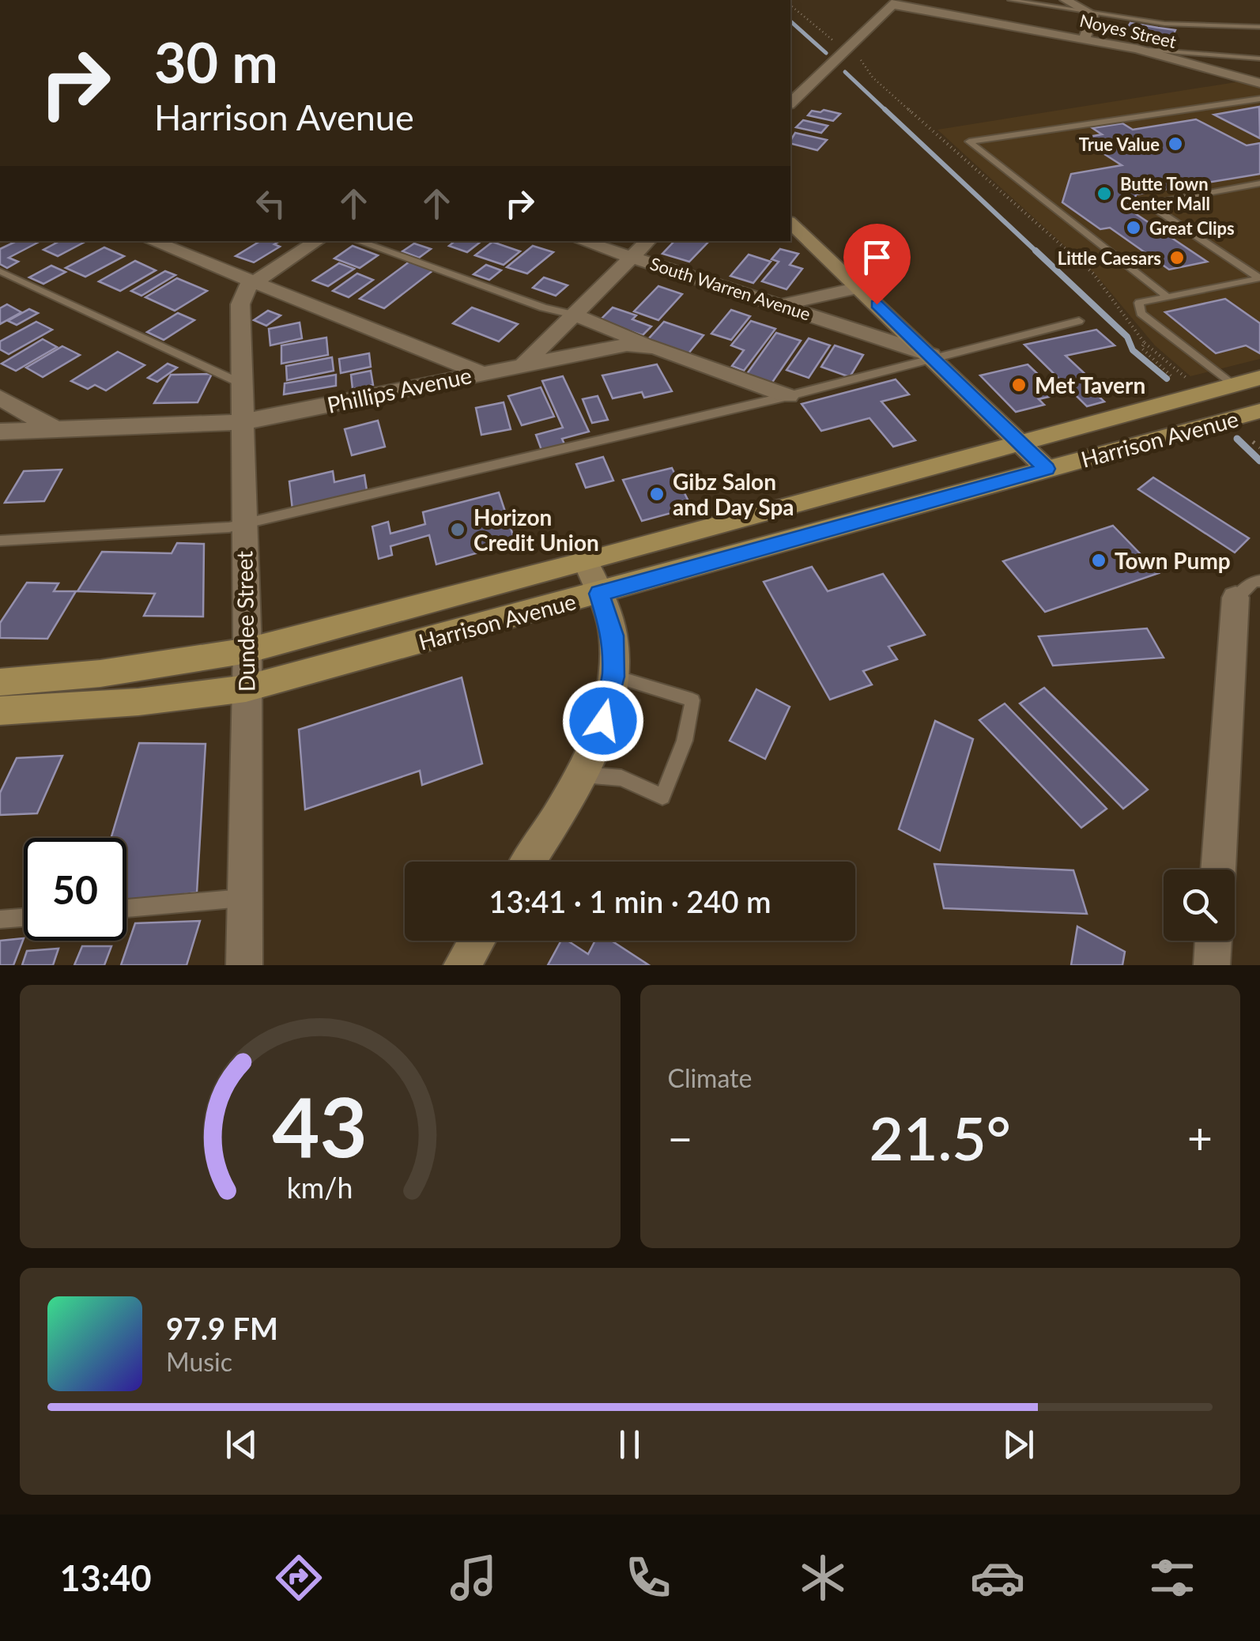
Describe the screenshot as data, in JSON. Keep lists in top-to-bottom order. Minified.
{"streets":{"main road":["Harrison Avenue"],"street":["Noyes Street","South Warren Avenue","Phillips Avenue","Dundee Street"]},"crossings":[["Phillips Avenue","Dundee Street"],["Harrison Avenue","Dundee Street"]],"places":["True Value","Butte Town Center Mall","Great Clips","Little Caesars","Met Tavern","Gibz Salon and Day Spa","Horizon Credit Union","Town Pump"],"page":{"turn":["30 m","Harrison Avenue"],"limit":"50","trip":"13:41 · 1 min · 240 m","tile":"Climate","heat":["−","21.5°","+"],"song":["97.9 FM","Music"],"tabs":"13:40","gauge":["43","km/h"]}}
